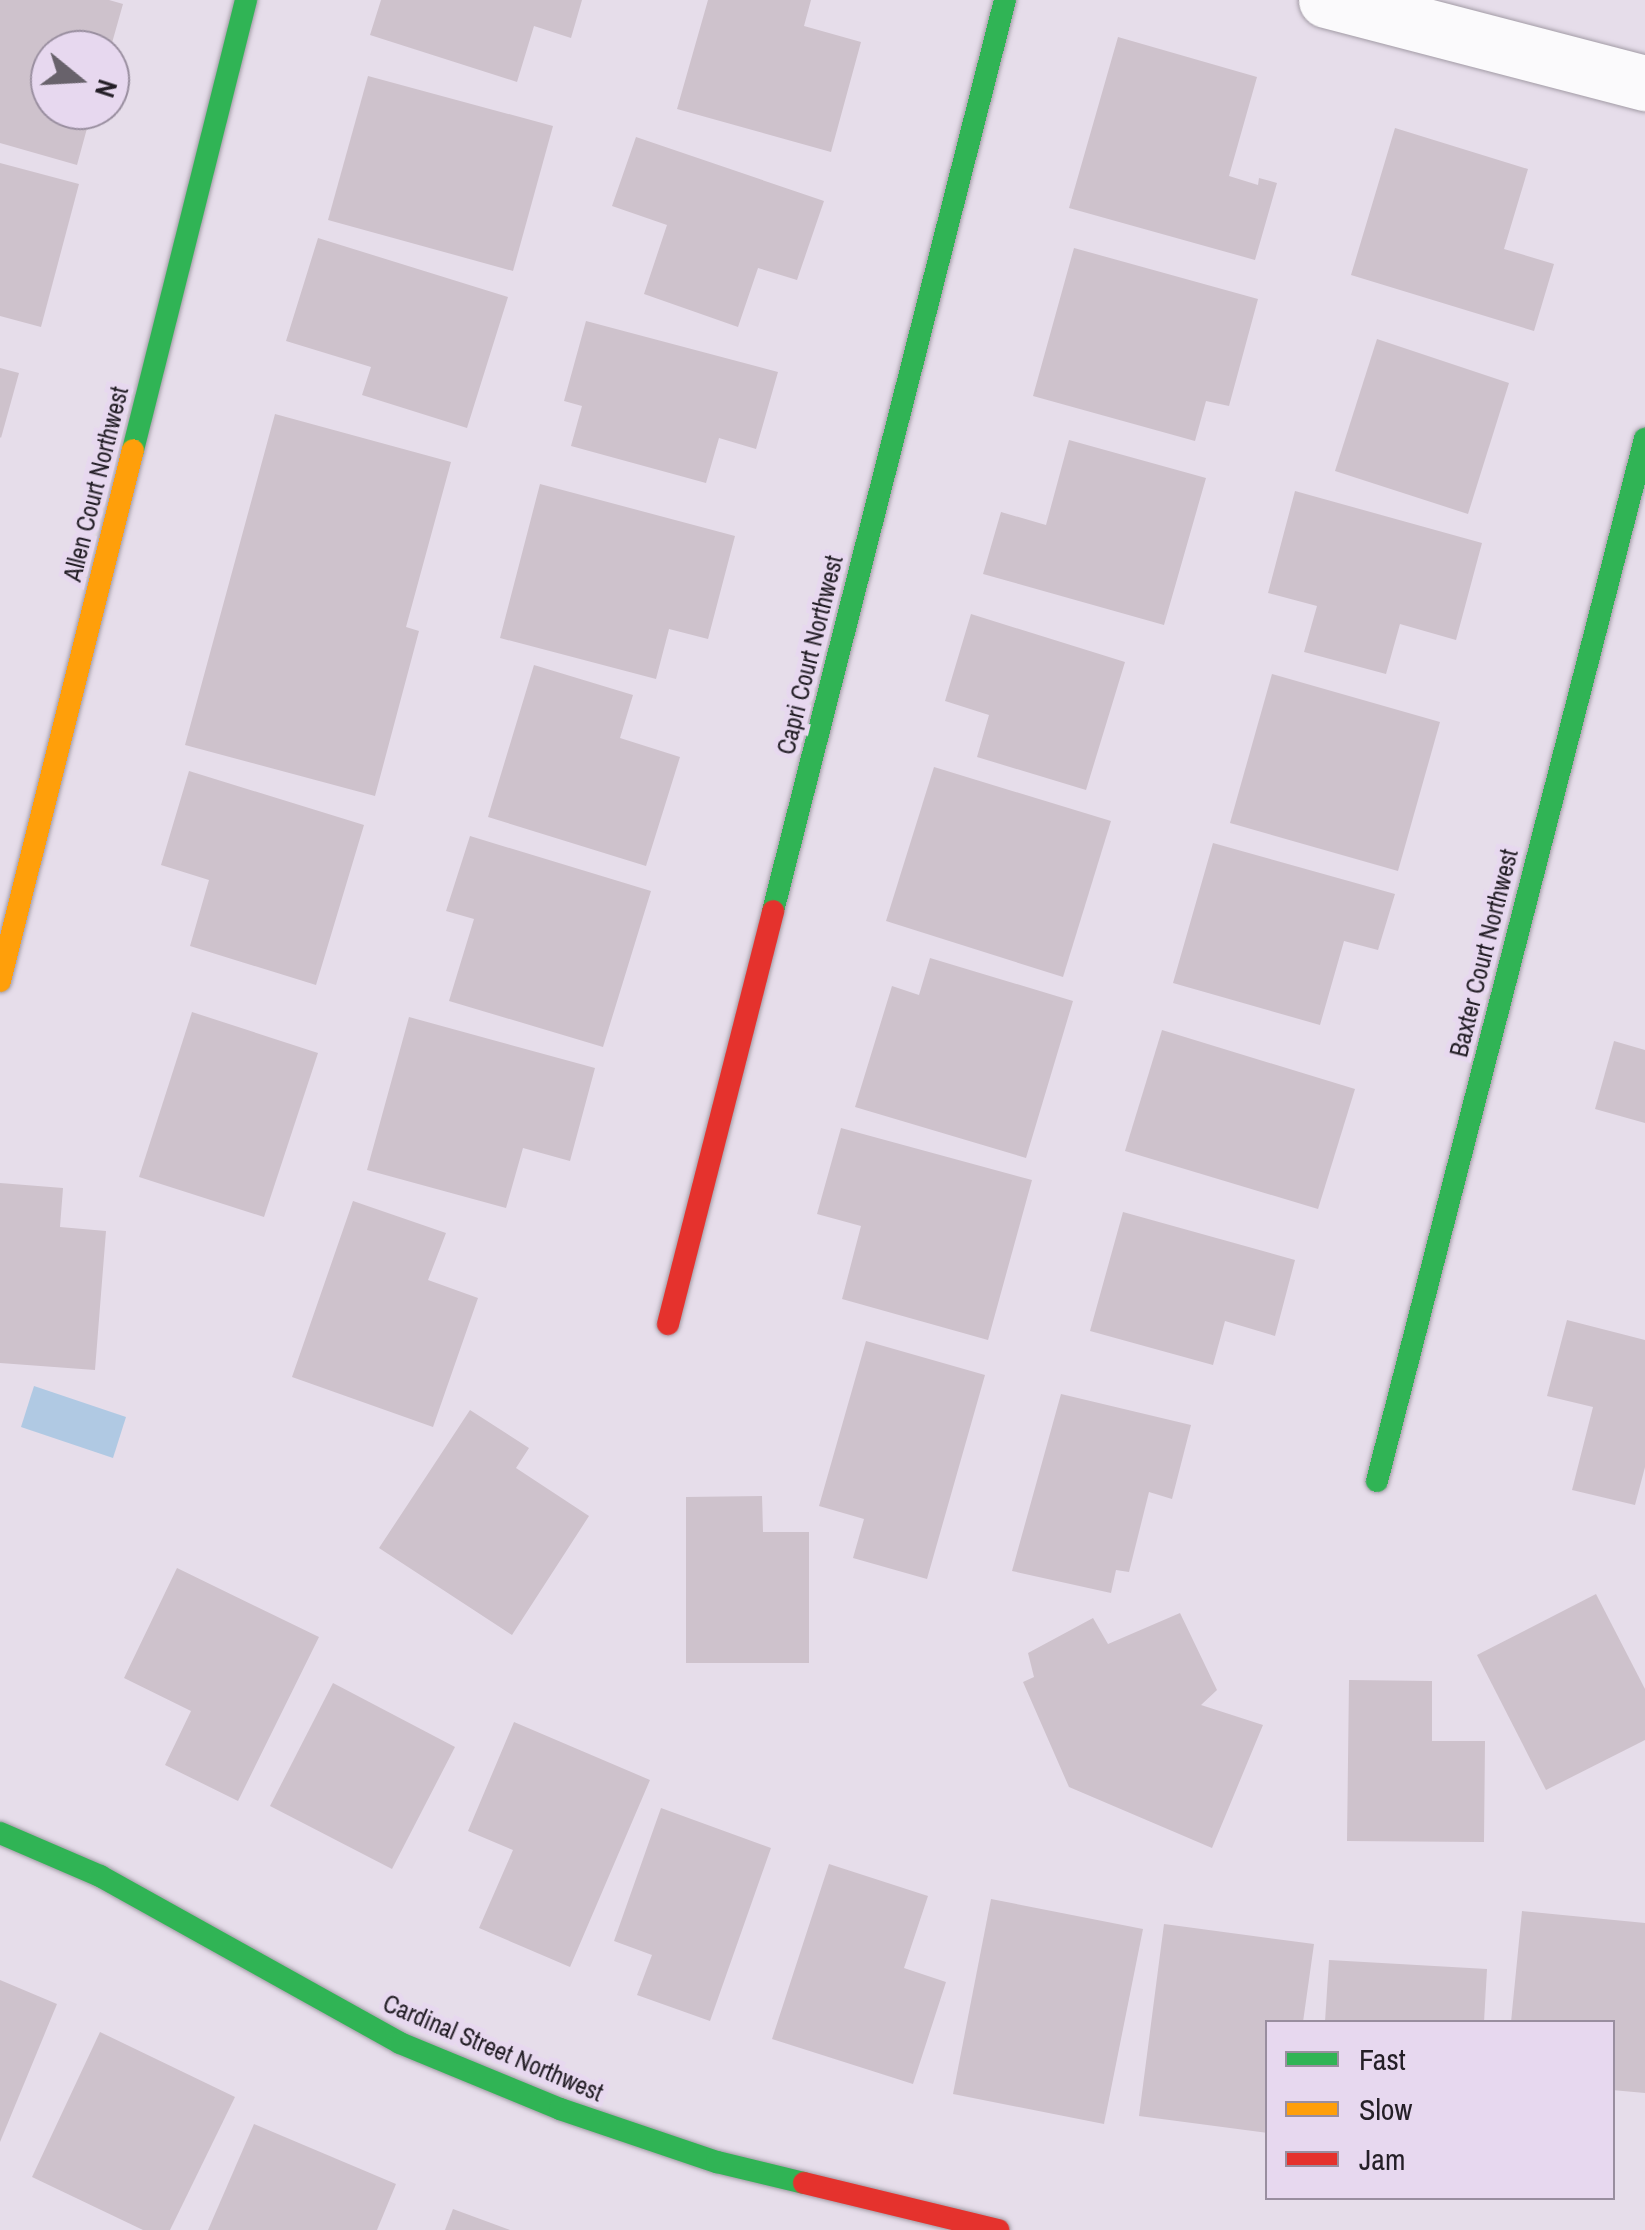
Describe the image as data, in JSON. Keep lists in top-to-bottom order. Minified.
{"streets":{"street":["Allen Court Northwest","Capri Court Northwest","Baxter Court Northwest","Cardinal Street Northwest"]},"legend":["Fast","Slow","Jam"],"north":"right"}
